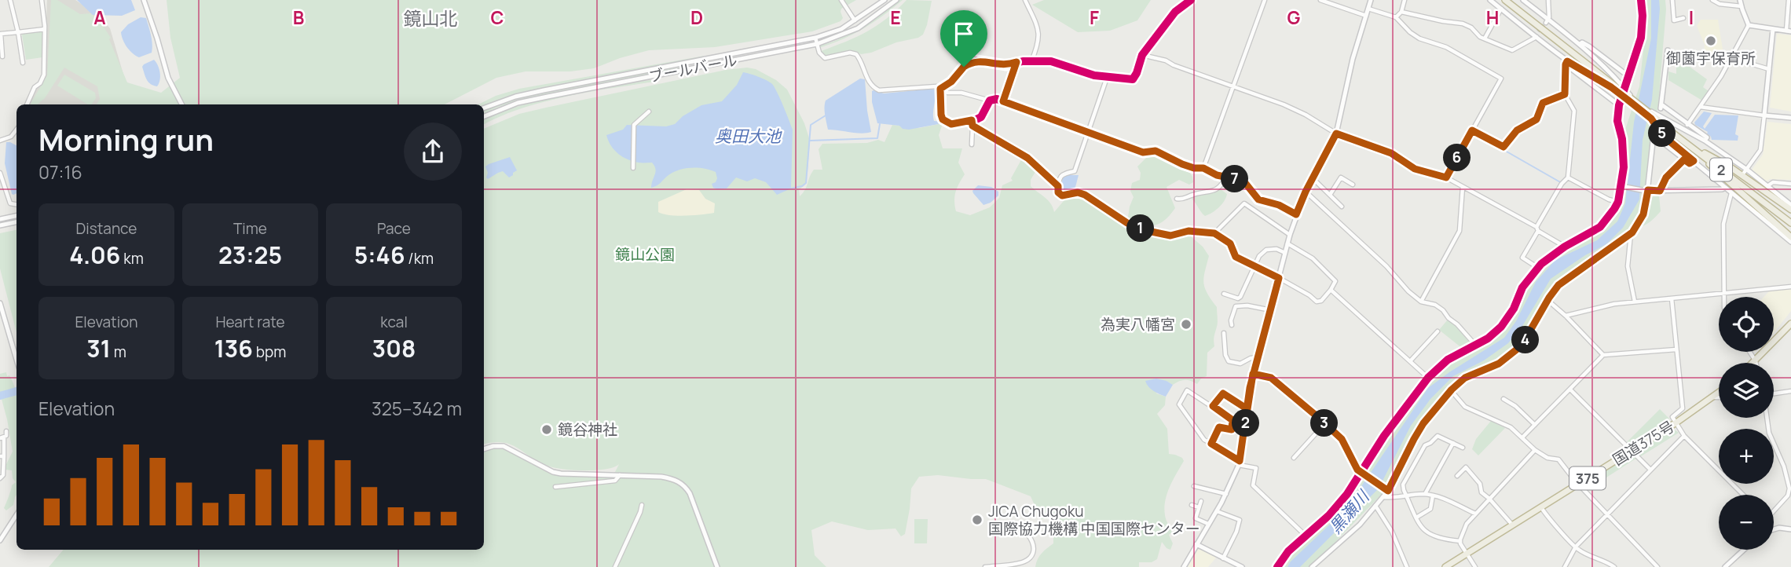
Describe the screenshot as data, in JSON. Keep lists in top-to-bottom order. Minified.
{"streets":{"highway":["2","国道375号","375"],"street":["ブールバール"]},"districts":["鏡山北"],"water":["奥田大池","黒瀬川"],"parks":["鏡山公園"],"places":["御薗宇保育所","為実八幡宮","鏡谷神社","JICA Chugoku 国際協力機構 中国国際センター"],"page":{"heading":["Morning run","07:16"],"pins":["5","6","7","1","4","2","3"],"stats":[["Distance","4.06 km"],["Time","23:25"],["Pace","5:46 /km"],["Elevation","31 m"],["Heart rate","136 bpm"],["kcal","308"]],"map_buttons":["+","−"],"chart":["Elevation","325–342 m"]},"grid":{"columns":["A","B","C","D","E","F","G","H","I"]}}
